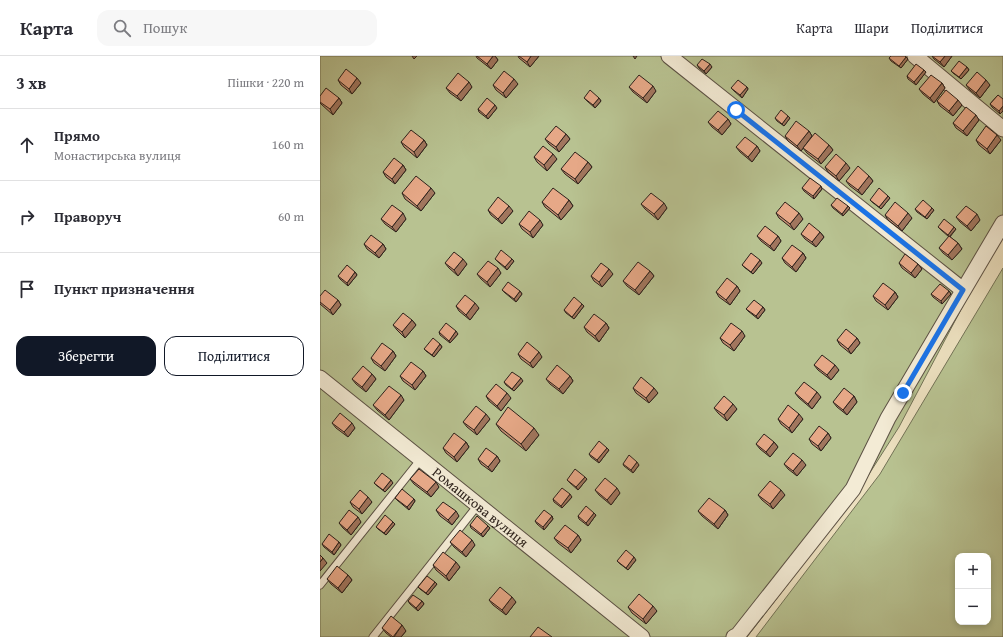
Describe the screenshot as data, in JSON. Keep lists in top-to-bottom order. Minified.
{"streets":{"street":["Ромашкова вулиця"]},"page":{"header":"Карта","search":"Пошук","nav":["Карта","Шари","Поділитися"],"heading":["3 хв","Пішки · 220 m"],"list":[["Прямо","Монастирська вулиця","160 m"],["Праворуч","60 m"],"Пункт призначення"],"buttons":["Зберегти","Поділитися"],"map_buttons":["+","−"]}}
